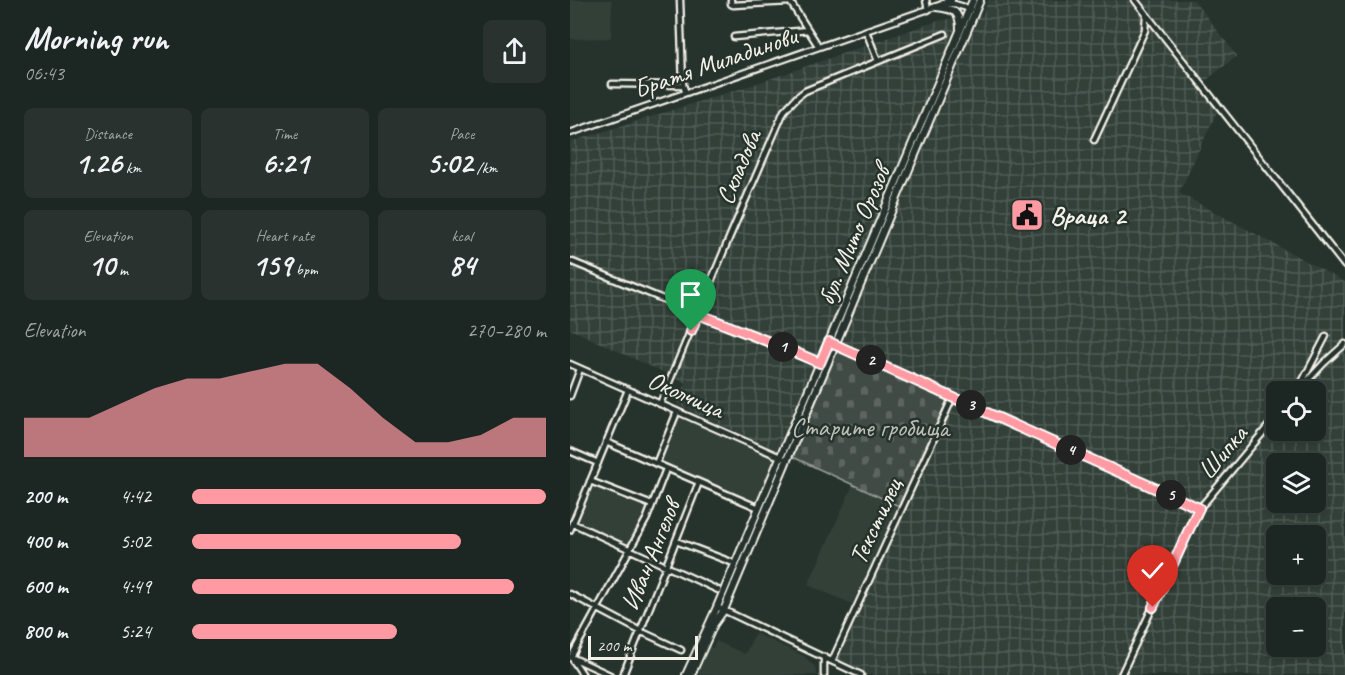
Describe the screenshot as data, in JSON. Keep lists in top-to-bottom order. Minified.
{"streets":{"main road":["бул. Мито Орозов"],"street":["Братя Миладинови","Складова","Околчица","Шипка","Текстилец","Иван Ангелов"]},"crossings":[["Складова","Околчица"],["бул. Мито Орозов","Околчица"]],"parks":["Старите гробища"],"places":{"public building":["Враца 2"]},"scale_bar":"200 m","page":{"heading":["Morning run","06:43"],"stats":[["Distance","1.26 km"],["Time","6:21"],["Pace","5:02 /km"],["Elevation","10 m"],["Heart rate","159 bpm"],["kcal","84"]],"chart":["Elevation","270–280 m"],"pins":["1","2","3","4","5"],"map_buttons":["+","−"],"list":[{"name":"200 m","note":"4:42"},{"name":"400 m","note":"5:02"},{"name":"600 m","note":"4:49"},{"name":"800 m","note":"5:24"}],"scale":"200 m"}}
